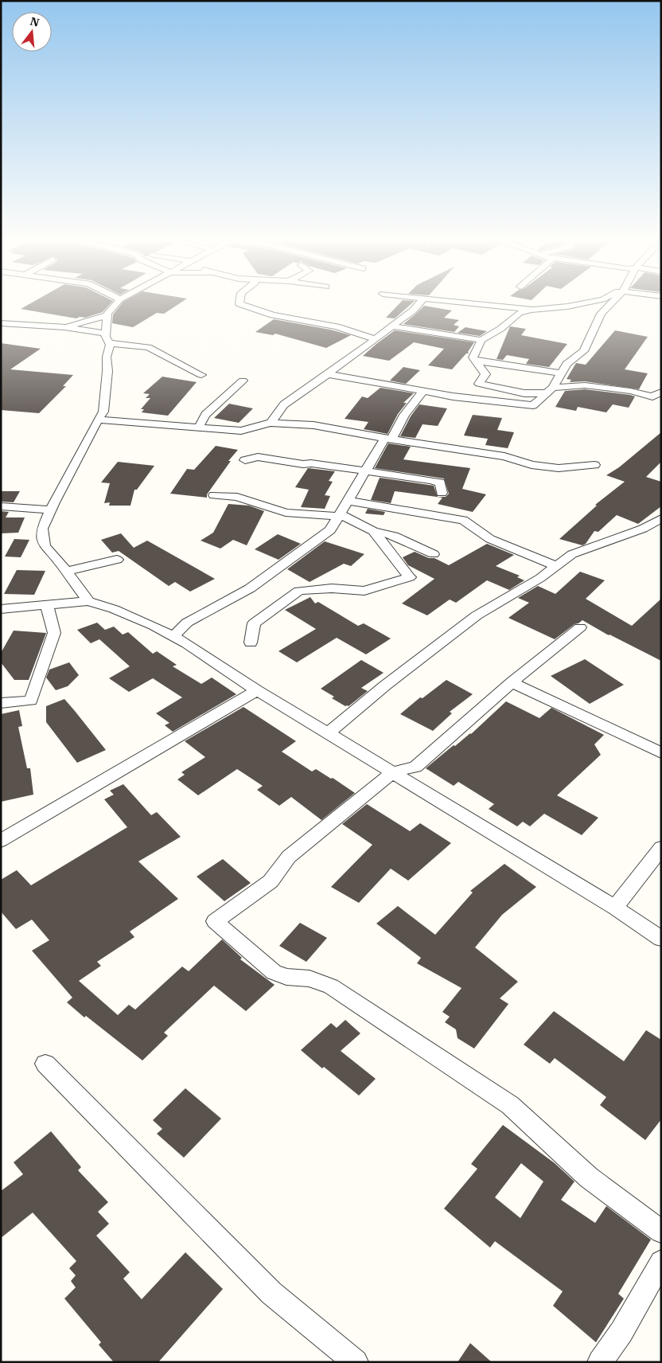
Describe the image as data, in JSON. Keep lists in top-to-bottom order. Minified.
{"north":"top"}
